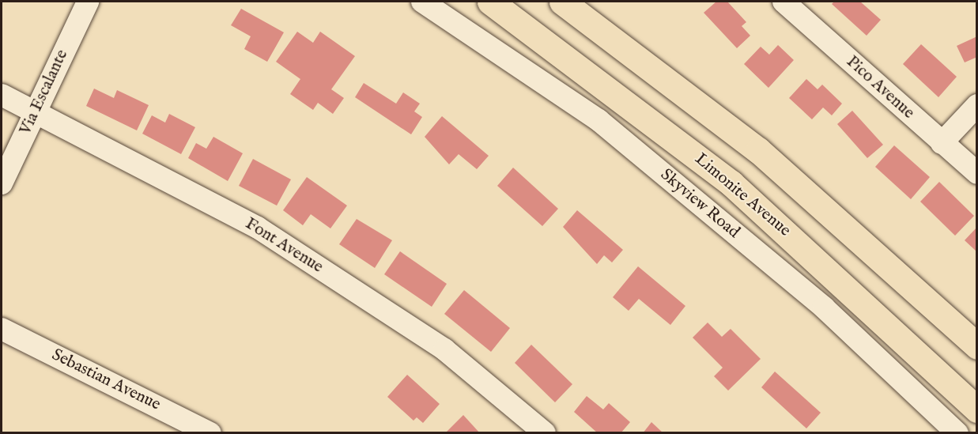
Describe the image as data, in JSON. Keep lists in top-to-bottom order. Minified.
{"streets":{"main road":["Limonite Avenue"],"street":["Pico Avenue","Via Escalante","Skyview Road","Font Avenue","Sebastian Avenue"]},"crossings":[["Via Escalante","Font Avenue"]]}
